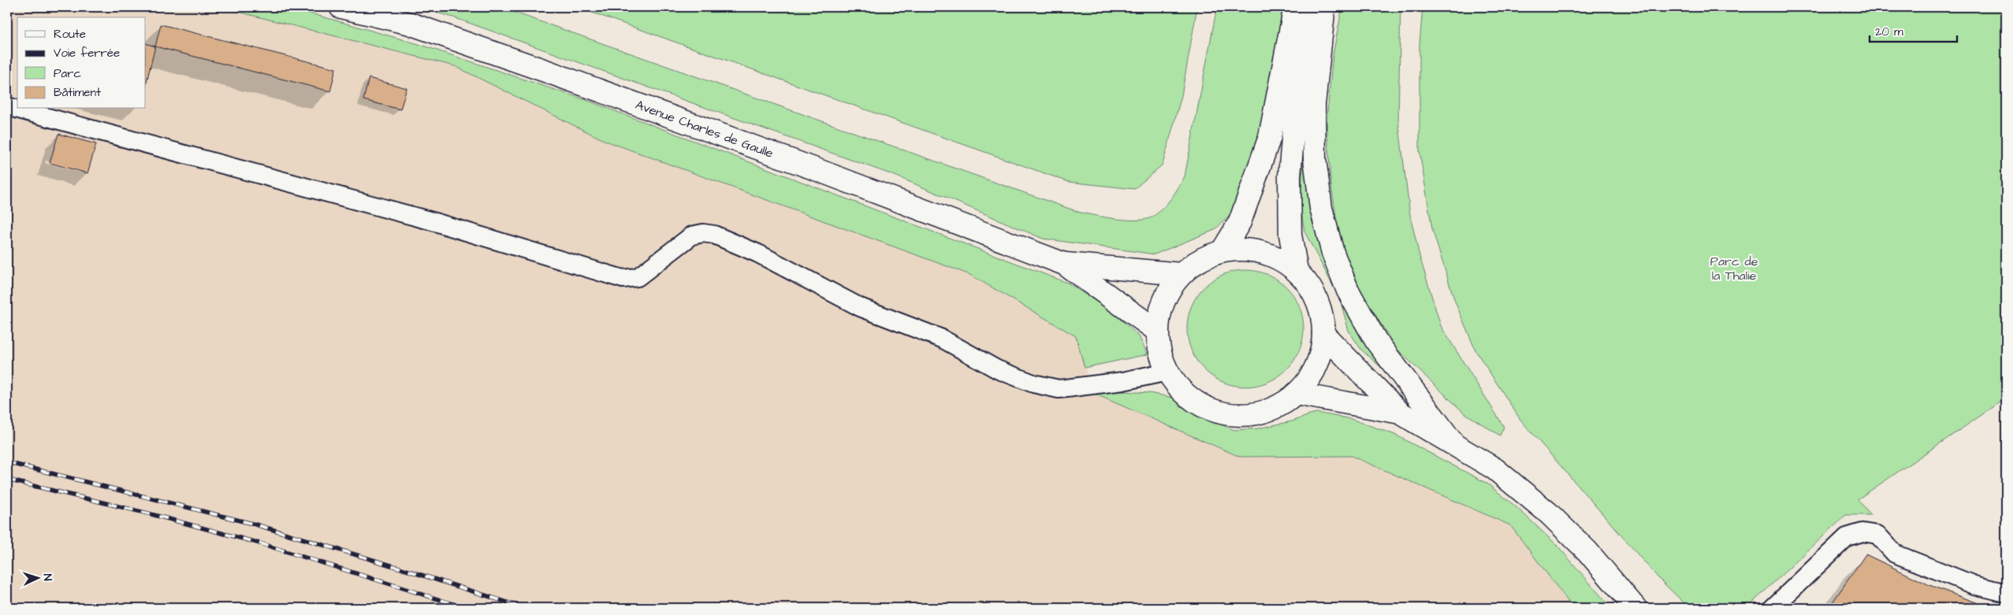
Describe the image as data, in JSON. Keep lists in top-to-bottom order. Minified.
{"streets":{"main road":["Avenue Charles de Gaulle"]},"parks":["Parc de la Thalie"],"legend":["Route","Voie ferrée","Parc","Bâtiment"],"scale_bar":"20 m","north":"right"}
